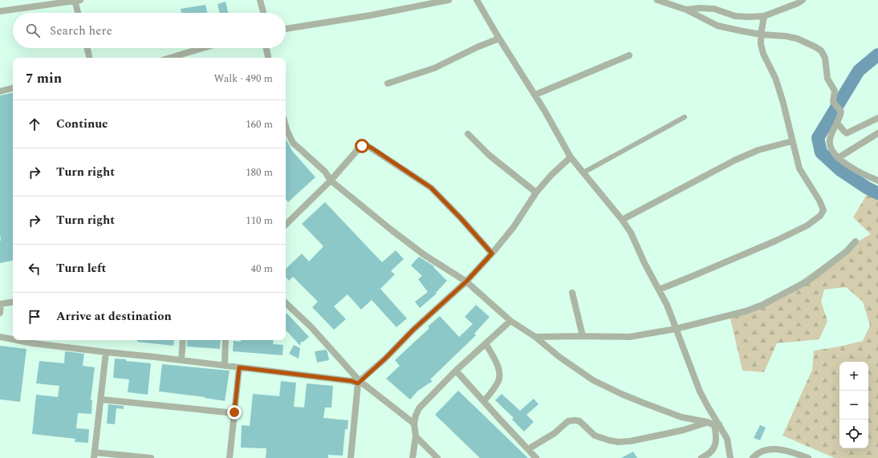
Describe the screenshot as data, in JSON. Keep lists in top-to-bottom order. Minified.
{"page":{"search":"Search here","heading":["7 min","Walk · 490 m"],"list":[["Continue","160 m"],["Turn right","180 m"],["Turn right","110 m"],["Turn left","40 m"],"Arrive at destination"],"map_buttons":["+","−"]}}
